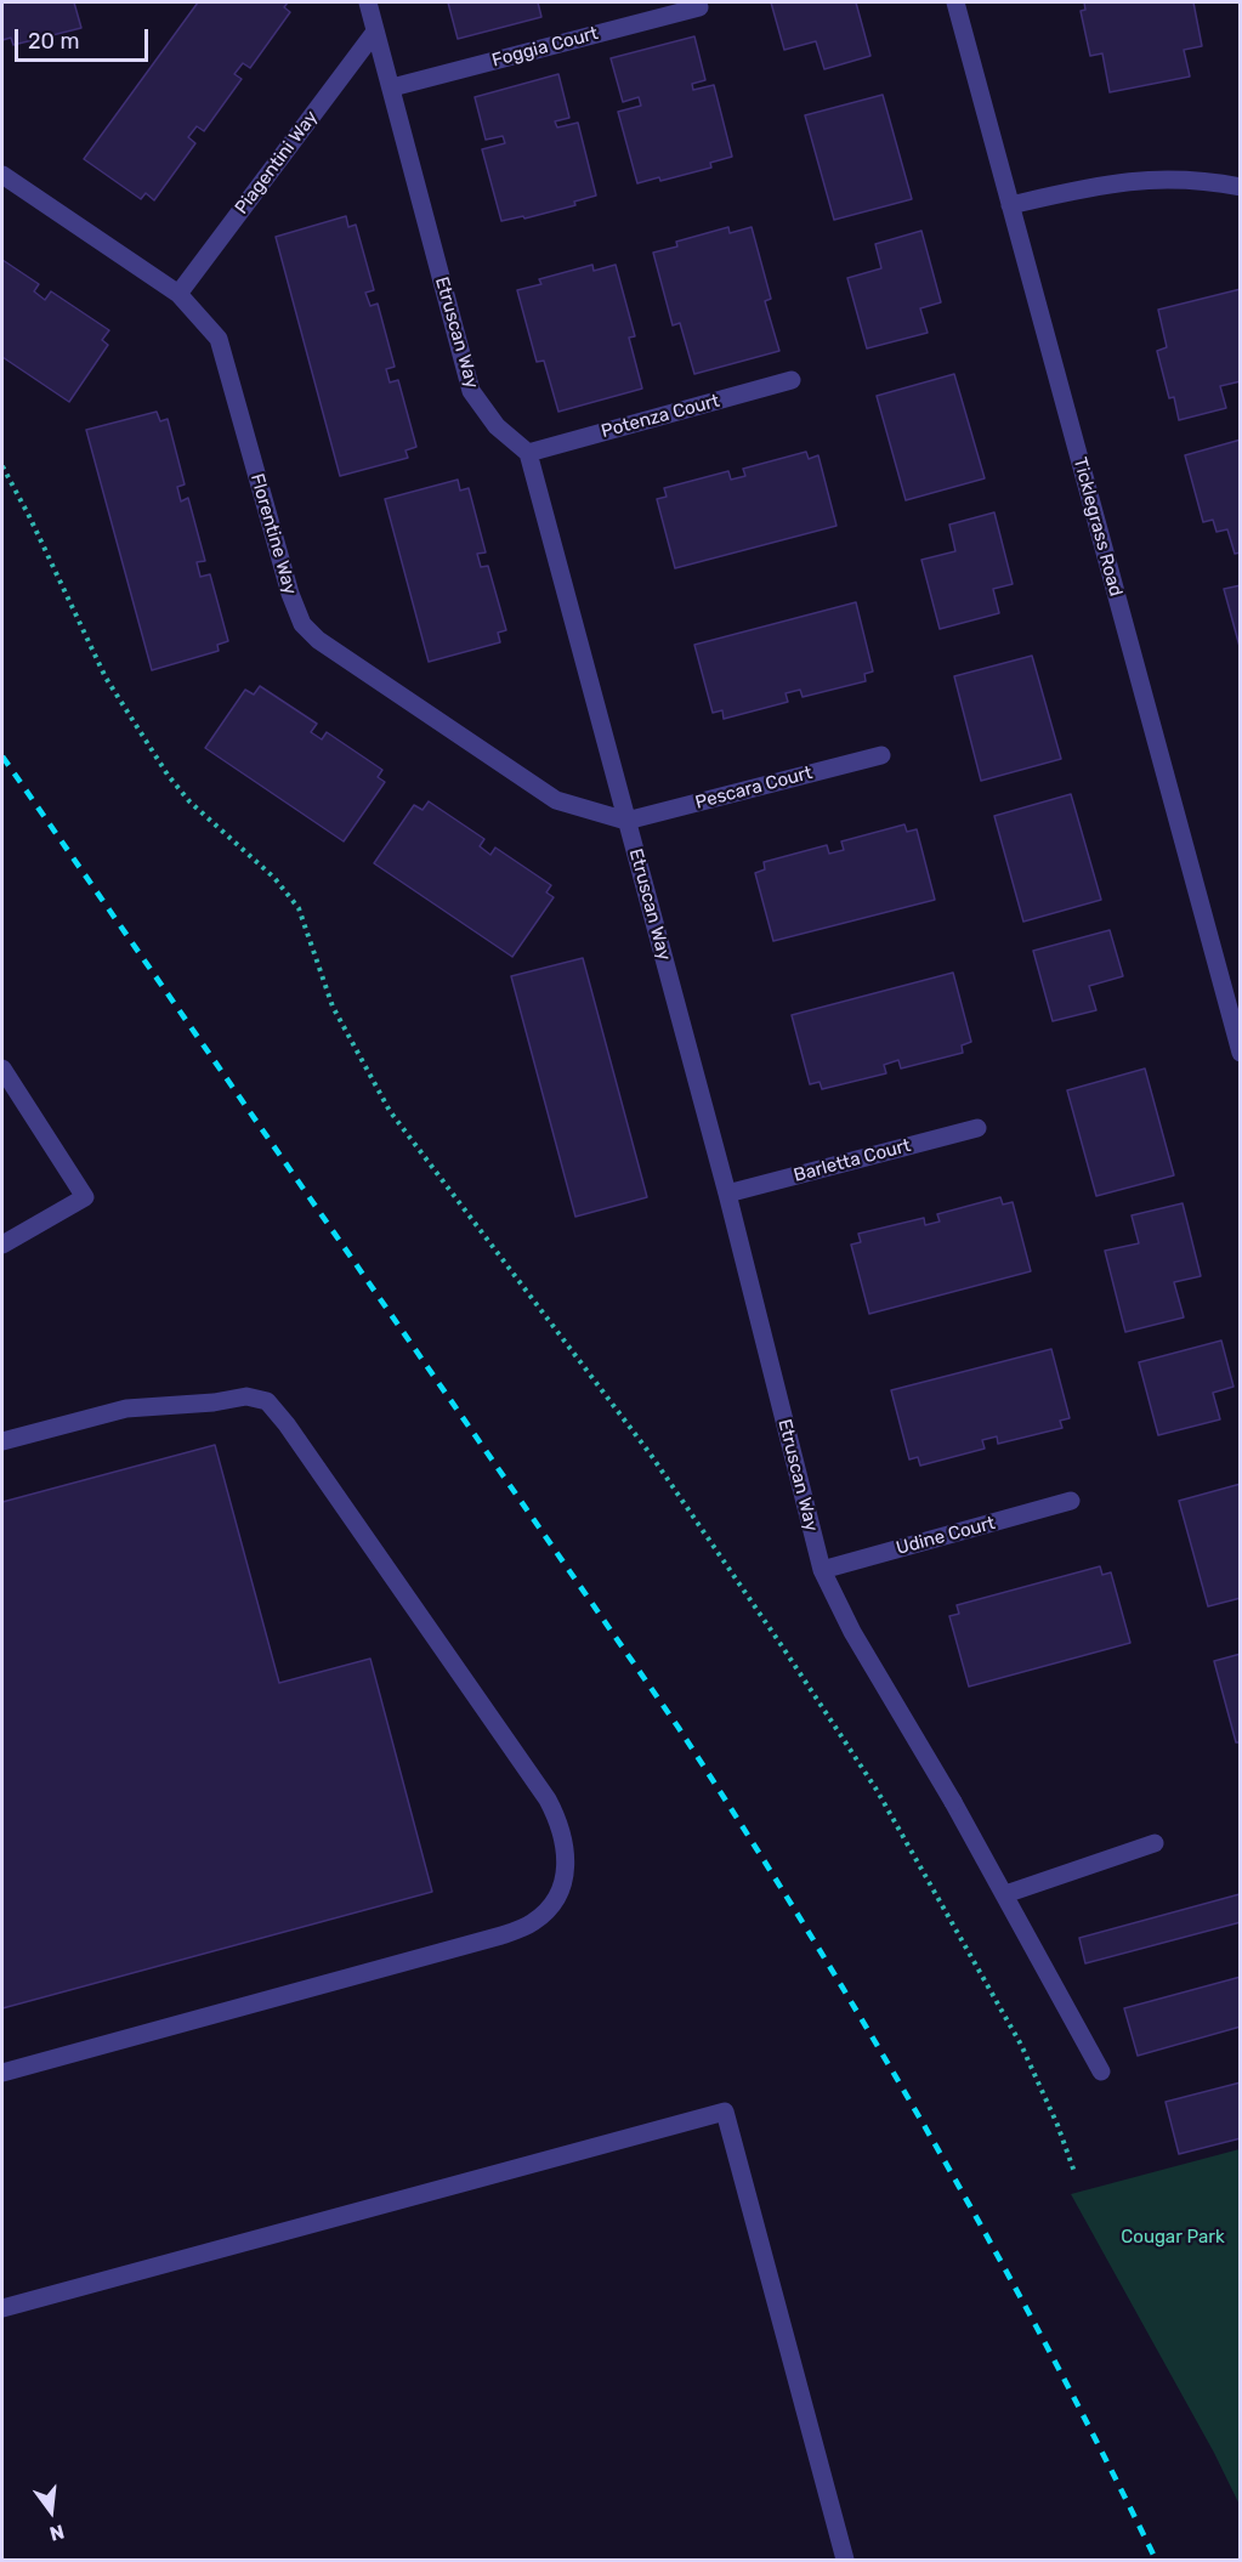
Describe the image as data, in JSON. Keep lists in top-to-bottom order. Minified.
{"streets":{"street":["Foggia Court","Piagentini Way","Etruscan Way","Potenza Court","Ticklegrass Road","Florentine Way","Pescara Court","Barletta Court","Udine Court"]},"crossings":[["Foggia Court","Etruscan Way"],["Piagentini Way","Etruscan Way"],["Piagentini Way","Florentine Way"],["Etruscan Way","Potenza Court"],["Etruscan Way","Florentine Way"],["Etruscan Way","Pescara Court"],["Etruscan Way","Barletta Court"],["Etruscan Way","Udine Court"],["Florentine Way","Pescara Court"]],"parks":["Cougar Park"],"scale_bar":"20 m","north":"bottom"}
